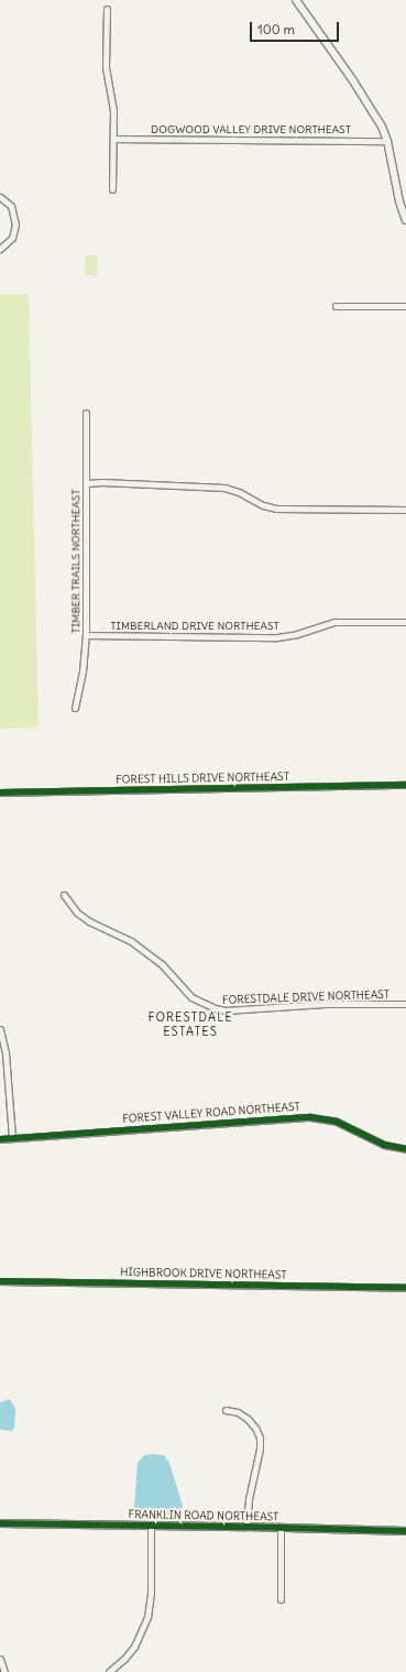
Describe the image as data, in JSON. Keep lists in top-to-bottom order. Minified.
{"streets":{"street":["DOGWOOD VALLEY DRIVE NORTHEAST","TIMBER TRAILS NORTHEAST","TIMBERLAND DRIVE NORTHEAST","FOREST HILLS DRIVE NORTHEAST","FORESTDALE DRIVE NORTHEAST","FOREST VALLEY ROAD NORTHEAST","HIGHBROOK DRIVE NORTHEAST","FRANKLIN ROAD NORTHEAST"]},"crossings":[["TIMBER TRAILS NORTHEAST","TIMBERLAND DRIVE NORTHEAST"]],"districts":["FORESTDALE ESTATES"],"scale_bar":"100 m"}
